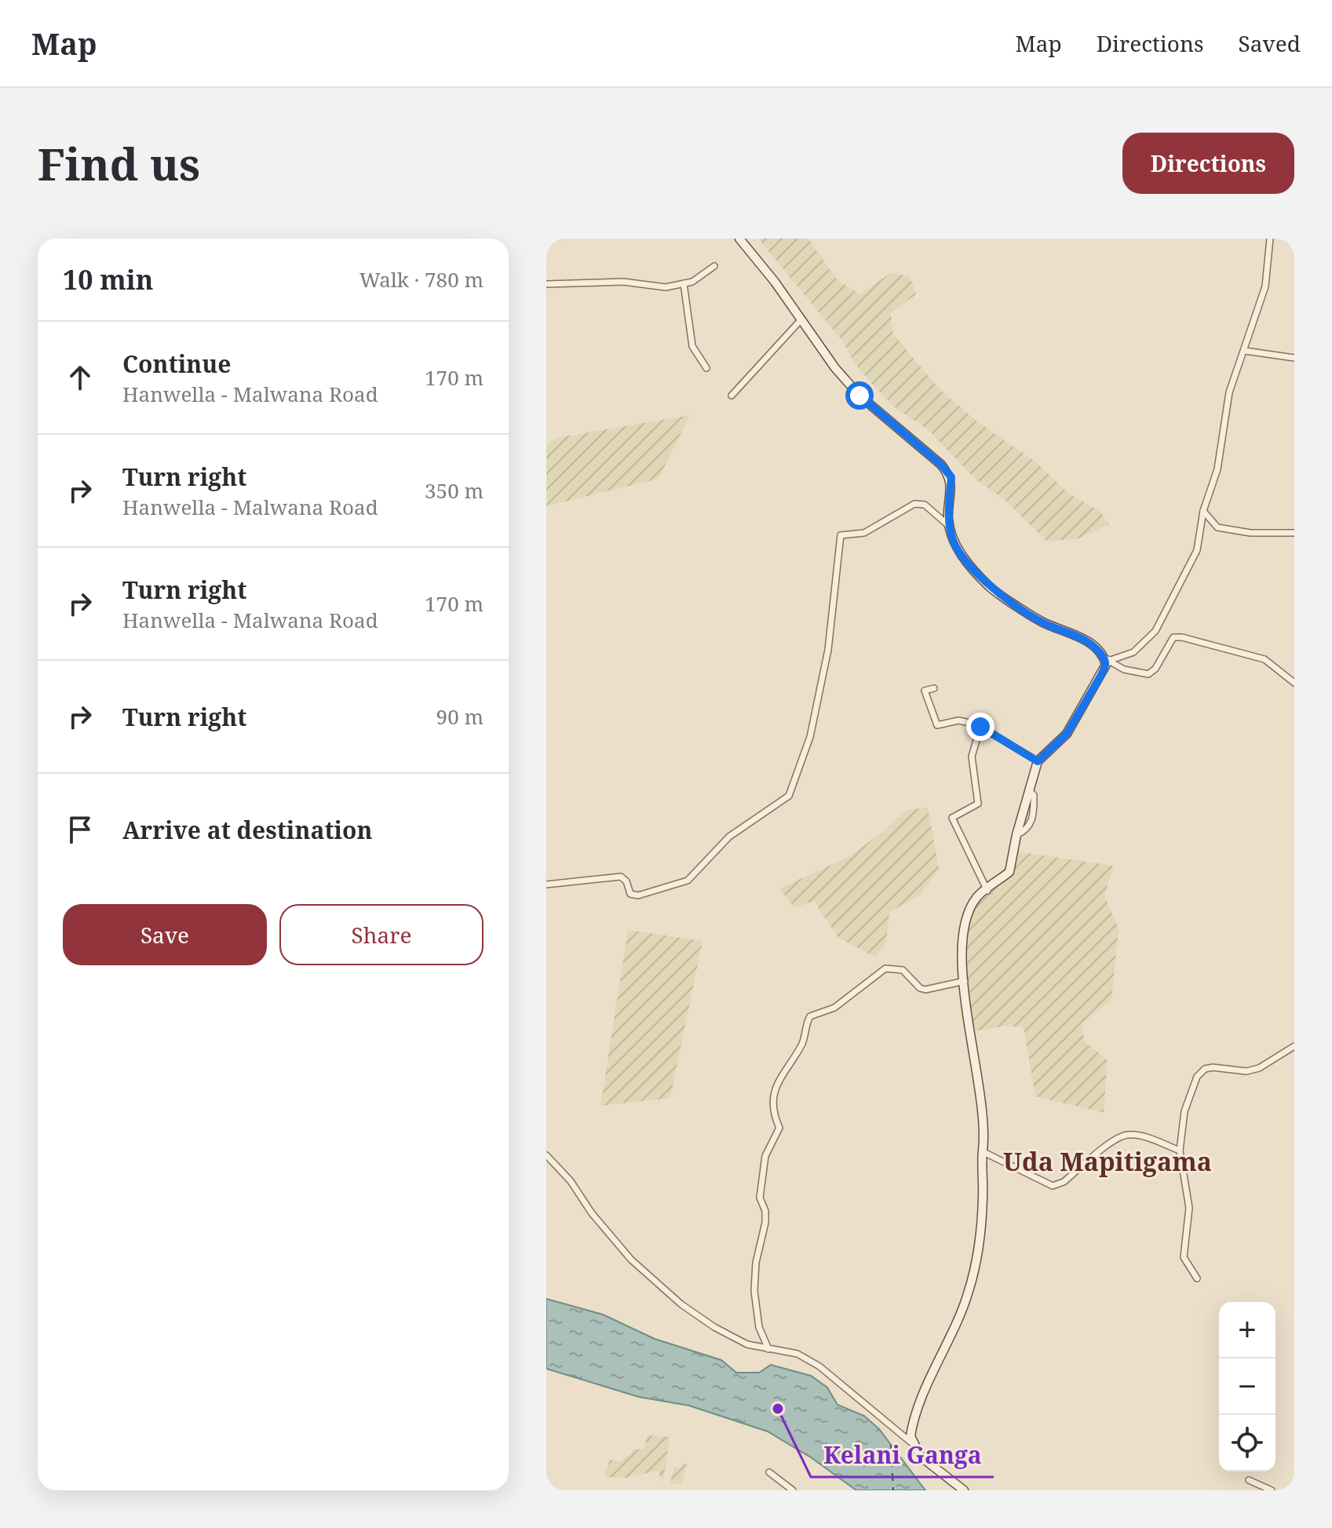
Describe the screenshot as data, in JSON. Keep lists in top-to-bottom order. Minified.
{"districts":["Uda Mapitigama"],"places":["Kelani Ganga"],"page":{"header":"Map","nav":["Map","Directions","Saved"],"buttons":["Directions",["Save","Share"]],"title":"Find us","heading":["10 min","Walk · 780 m"],"list":[["Continue","Hanwella - Malwana Road","170 m"],["Turn right","Hanwella - Malwana Road","350 m"],["Turn right","Hanwella - Malwana Road","170 m"],["Turn right","90 m"],"Arrive at destination"],"map_buttons":["+","−"]}}
